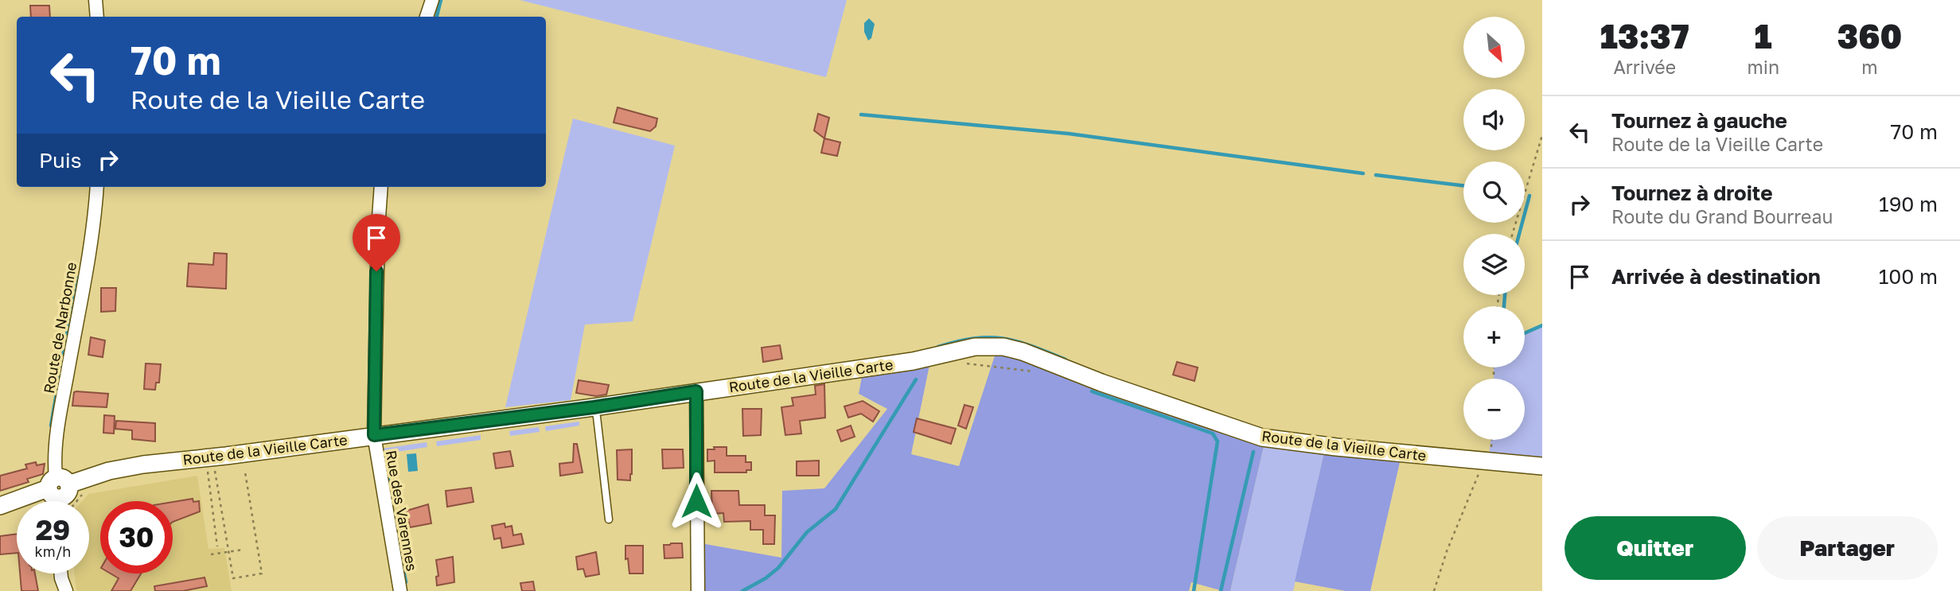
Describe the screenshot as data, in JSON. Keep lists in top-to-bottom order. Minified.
{"streets":{"street":["Route de Narbonne","Route de la Vieille Carte","Rue des Varennes"]},"crossings":[["Route de Narbonne","Route de la Vieille Carte"],["Route de la Vieille Carte","Rue des Varennes"]],"north":"bottom right","page":{"eta":["13:37","Arrivée","1","min","360","m"],"map_buttons":["+","−"],"turn":["70 m","Route de la Vieille Carte"],"list":[{"name":"Tournez à gauche","note":"Route de la Vieille Carte","value":"70 m"},{"name":"Tournez à droite","note":"Route du Grand Bourreau","value":"190 m"},{"name":"Arrivée à destination","value":"100 m"}],"then":"Puis","speed":"29 km/h","limit":"30","buttons":["Quitter","Partager"]}}
